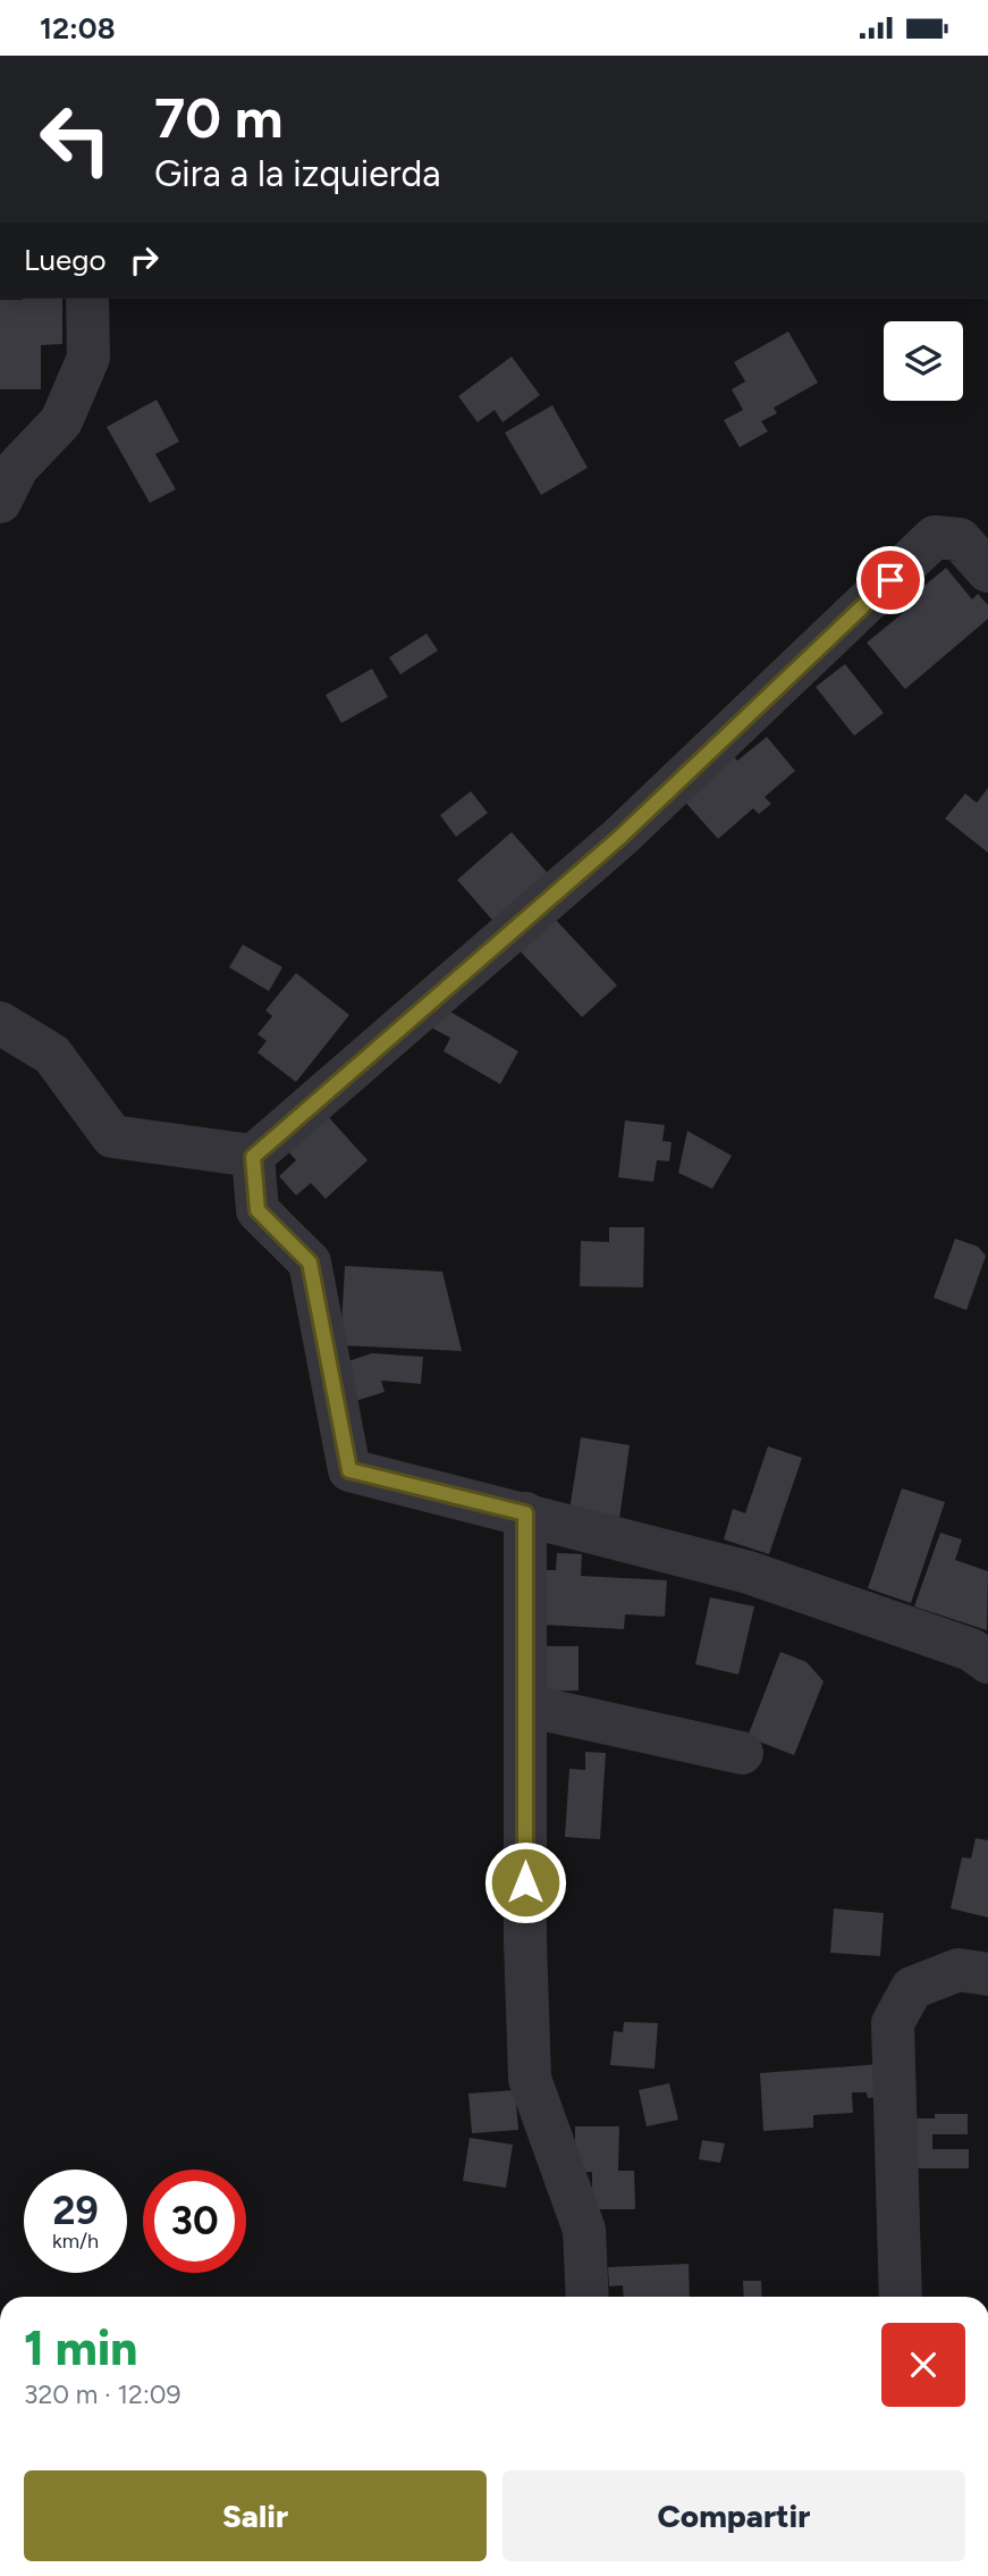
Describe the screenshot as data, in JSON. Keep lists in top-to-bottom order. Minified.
{"page":{"status":"12:08","turn":["70 m","Gira a la izquierda"],"then":"Luego","speed":"29 km/h","limit":"30","heading":["1 min","320 m · 12:09"],"buttons":["Salir","Compartir"]}}
